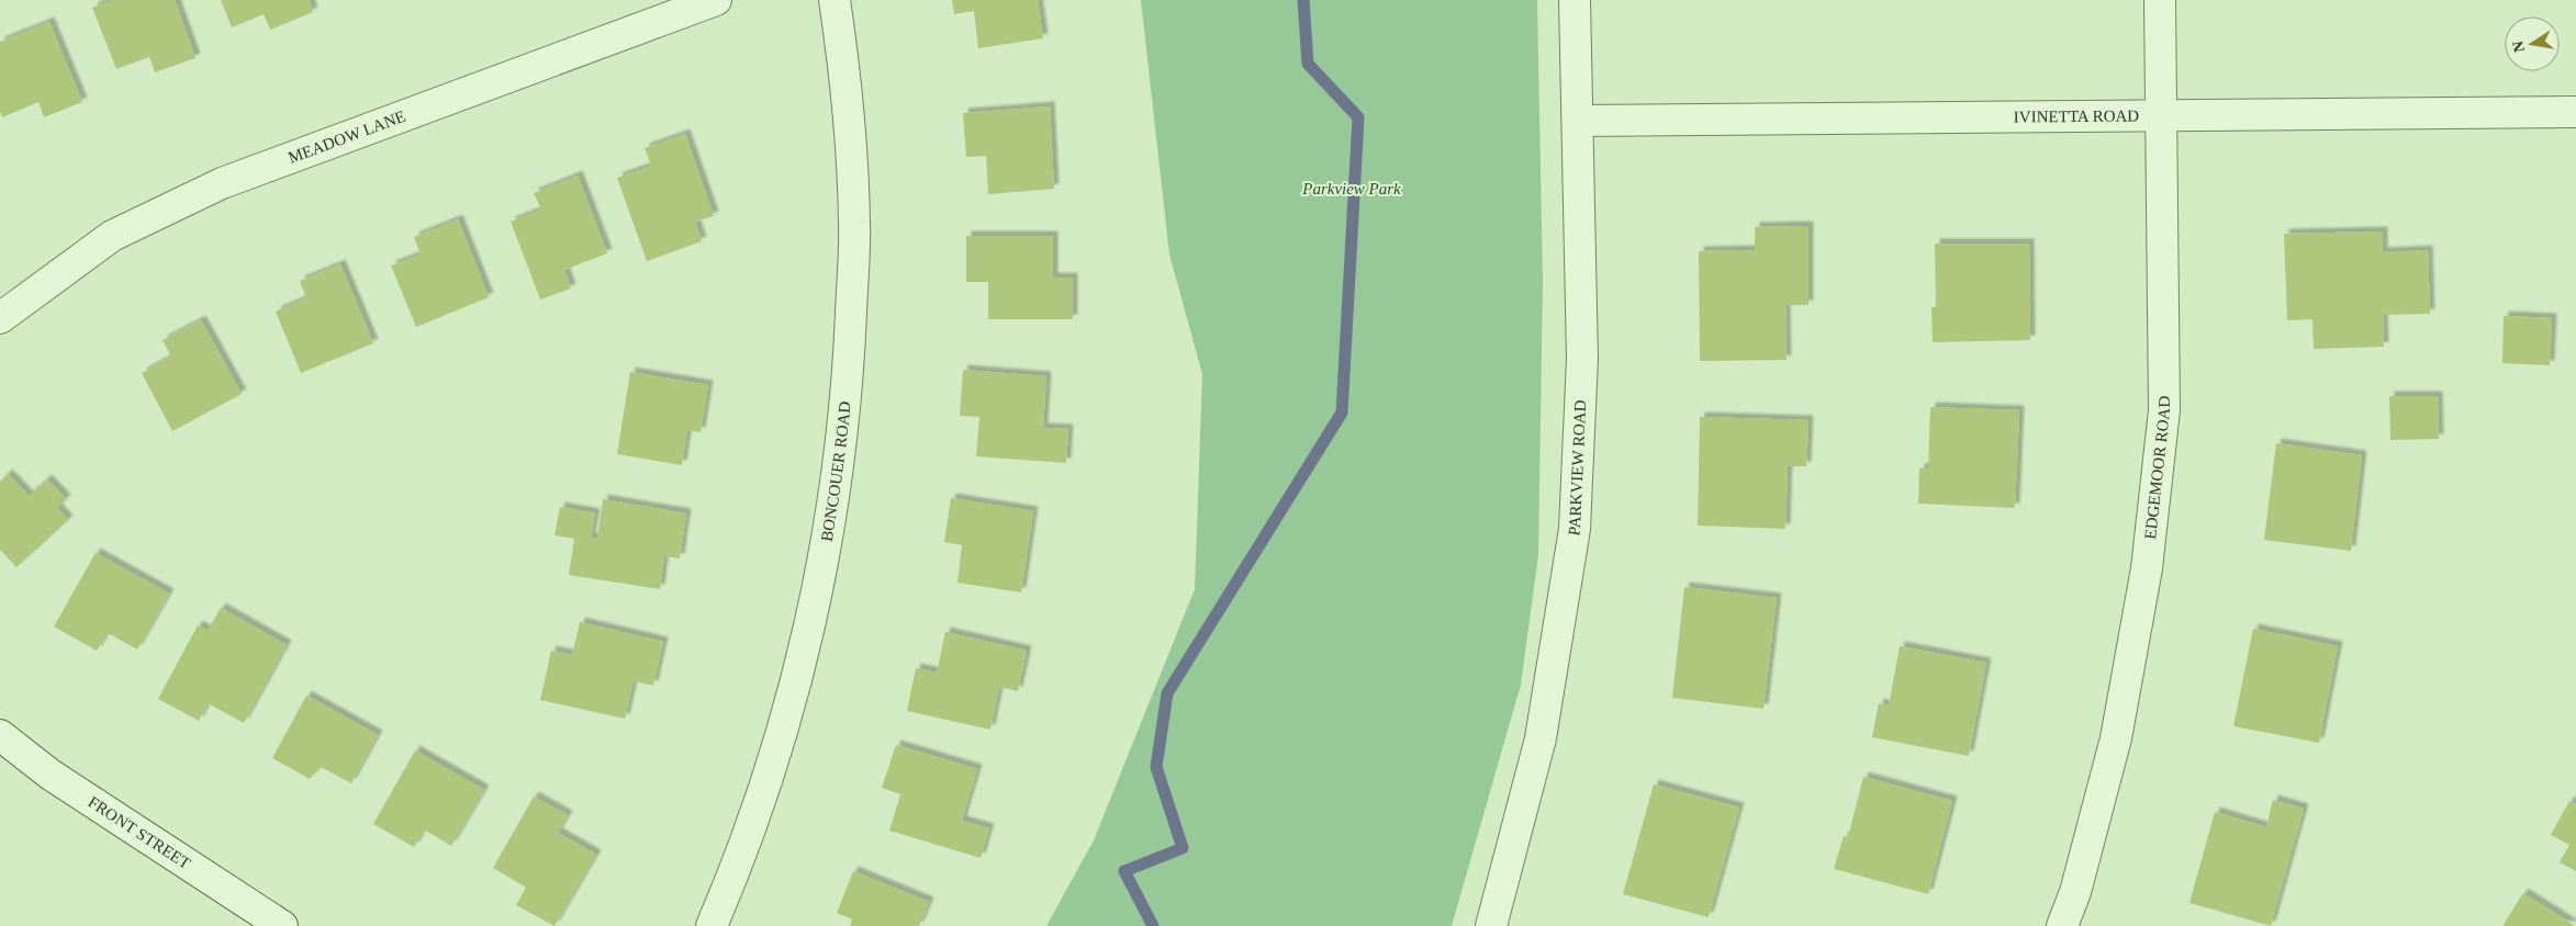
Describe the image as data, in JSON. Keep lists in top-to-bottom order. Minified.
{"streets":{"street":["IVINETTA ROAD","MEADOW LANE","PARKVIEW ROAD","EDGEMOOR ROAD","BONCOUER ROAD","FRONT STREET"]},"crossings":[["IVINETTA ROAD","PARKVIEW ROAD"],["IVINETTA ROAD","EDGEMOOR ROAD"]],"parks":["Parkview Park"],"north":"left"}
